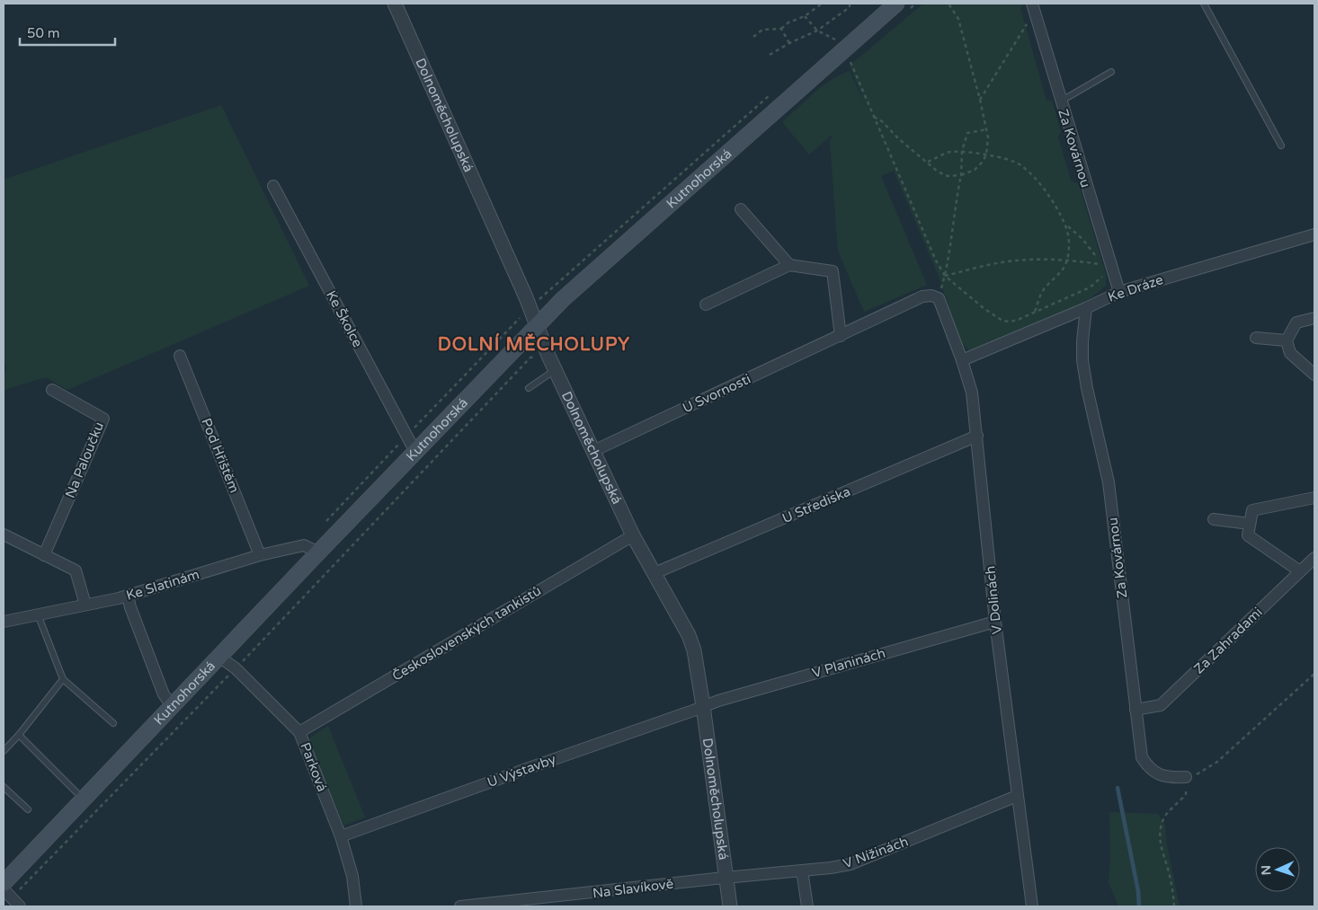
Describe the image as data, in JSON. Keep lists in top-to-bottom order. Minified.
{"streets":{"main road":["Kutnohorská"],"street":["Dolnoměcholupská","Za Kovárnou","Ke Dráze","Ke Školce","U Svornosti","Pod Hřištěm","Na Paloučku","U Střediska","Ke Slatinám","V Dolinách","Československých tankistů","Za Zahradami","V Planinách","Parková","U Výstavby","V Nížinách","Na Slavíkově"]},"crossings":[["Dolnoměcholupská","Kutnohorská"],["Dolnoměcholupská","U Svornosti"],["Dolnoměcholupská","U Střediska"],["Dolnoměcholupská","Československých tankistů"],["Dolnoměcholupská","V Planinách"],["Dolnoměcholupská","U Výstavby"],["Dolnoměcholupská","V Nížinách"],["Dolnoměcholupská","Na Slavíkově"],["Za Kovárnou","Ke Dráze"],["Za Kovárnou","Za Zahradami"],["Kutnohorská","Ke Školce"],["Kutnohorská","Ke Slatinám"],["Kutnohorská","Parková"],["Ke Dráze","V Dolinách"],["U Svornosti","V Dolinách"],["Pod Hřištěm","Ke Slatinám"],["U Střediska","V Dolinách"],["V Dolinách","V Planinách"],["V Dolinách","V Nížinách"],["Československých tankistů","Parková"],["V Planinách","U Výstavby"],["Parková","U Výstavby"],["V Nížinách","Na Slavíkově"]],"districts":["DOLNÍ MĚCHOLUPY"],"scale_bar":"50 m","north":"left"}
